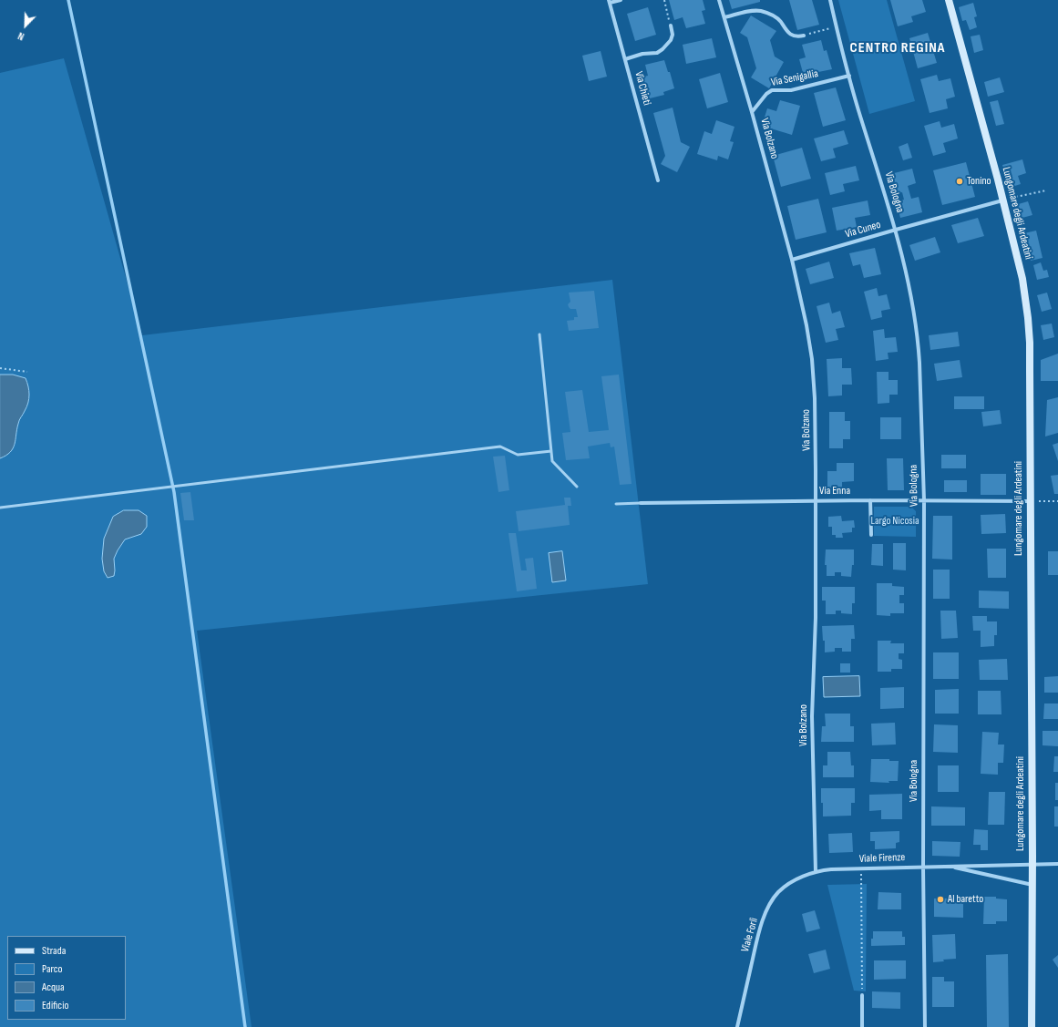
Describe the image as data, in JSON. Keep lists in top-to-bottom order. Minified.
{"streets":{"main road":["Lungomare degli Ardeatini"],"street":["Via Senigallia","Via Chieti","Via Bolzano","Via Bologna","Via Cuneo","Via Enna","Viale Firenze","Viale Forlì"]},"crossings":[["Via Senigallia","Via Bolzano"],["Via Senigallia","Via Bologna"],["Via Bolzano","Via Cuneo"],["Via Bolzano","Via Enna"],["Via Bolzano","Viale Firenze"],["Via Bolzano","Viale Forlì"],["Via Bologna","Via Cuneo"],["Via Bologna","Via Enna"],["Via Bologna","Viale Firenze"],["Lungomare degli Ardeatini","Via Cuneo"],["Lungomare degli Ardeatini","Via Enna"],["Lungomare degli Ardeatini","Viale Firenze"],["Viale Firenze","Viale Forlì"]],"districts":["CENTRO REGINA"],"parks":["Largo Nicosia"],"places":["Tonino","Al baretto"],"legend":["Strada","Parco","Acqua","Edificio"],"north":"bottom left"}
